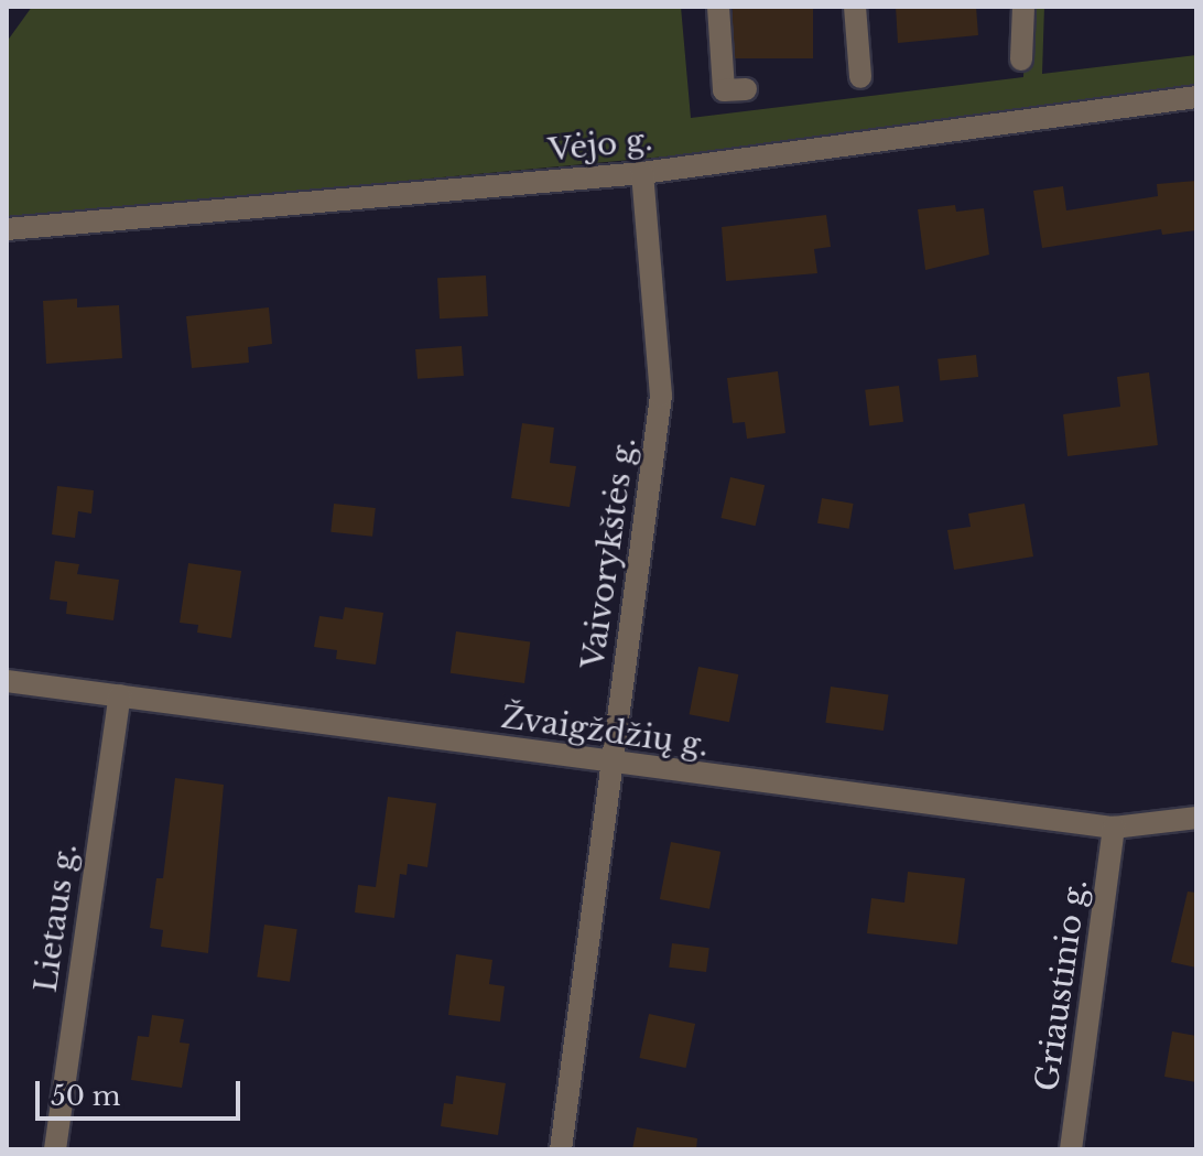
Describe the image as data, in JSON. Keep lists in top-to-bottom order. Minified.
{"streets":{"street":["Vėjo g.","Vaivorykštės g.","Žvaigždžių g.","Lietaus g.","Griaustinio g."]},"crossings":[["Vėjo g.","Vaivorykštės g."],["Vaivorykštės g.","Žvaigždžių g."],["Žvaigždžių g.","Lietaus g."],["Žvaigždžių g.","Griaustinio g."]],"scale_bar":"50 m"}
